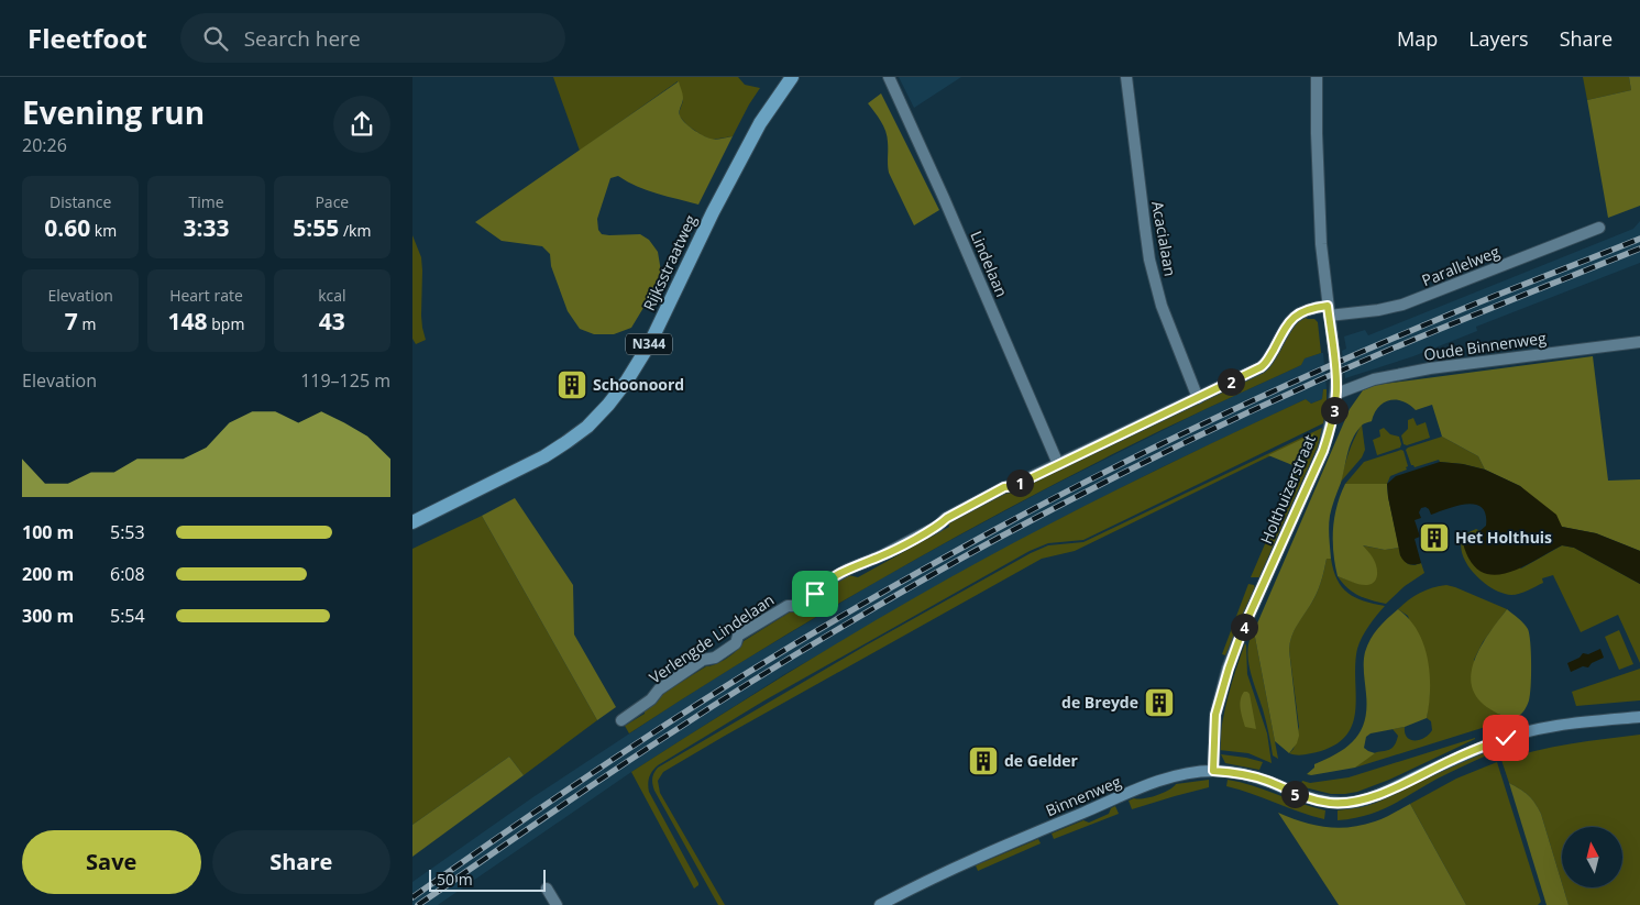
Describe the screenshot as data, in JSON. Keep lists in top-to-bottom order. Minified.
{"streets":{"main road":["Rijksstraatweg","N344"],"street":["Acacialaan","Lindelaan","Parallelweg","Oude Binnenweg","Holthuizerstraat","Verlengde Lindelaan","Binnenweg"]},"crossings":[["Lindelaan","Verlengde Lindelaan"],["Parallelweg","Holthuizerstraat"],["Oude Binnenweg","Holthuizerstraat"],["Holthuizerstraat","Binnenweg"]],"places":{"building":["Schoonoord","Het Holthuis","de Breyde","de Gelder"]},"scale_bar":"50 m","north":"top","page":{"header":"Fleetfoot","search":"Search here","nav":["Map","Layers","Share"],"heading":["Evening run","20:26"],"stats":[["Distance","0.60 km"],["Time","3:33"],["Pace","5:55 /km"],["Elevation","7 m"],["Heart rate","148 bpm"],["kcal","43"]],"chart":["Elevation","119–125 m"],"pins":["2","3","1","4","5"],"list":[{"name":"100 m","note":"5:53"},{"name":"200 m","note":"6:08"},{"name":"300 m","note":"5:54"}],"buttons":["Save","Share"],"scale":"50 m"}}
